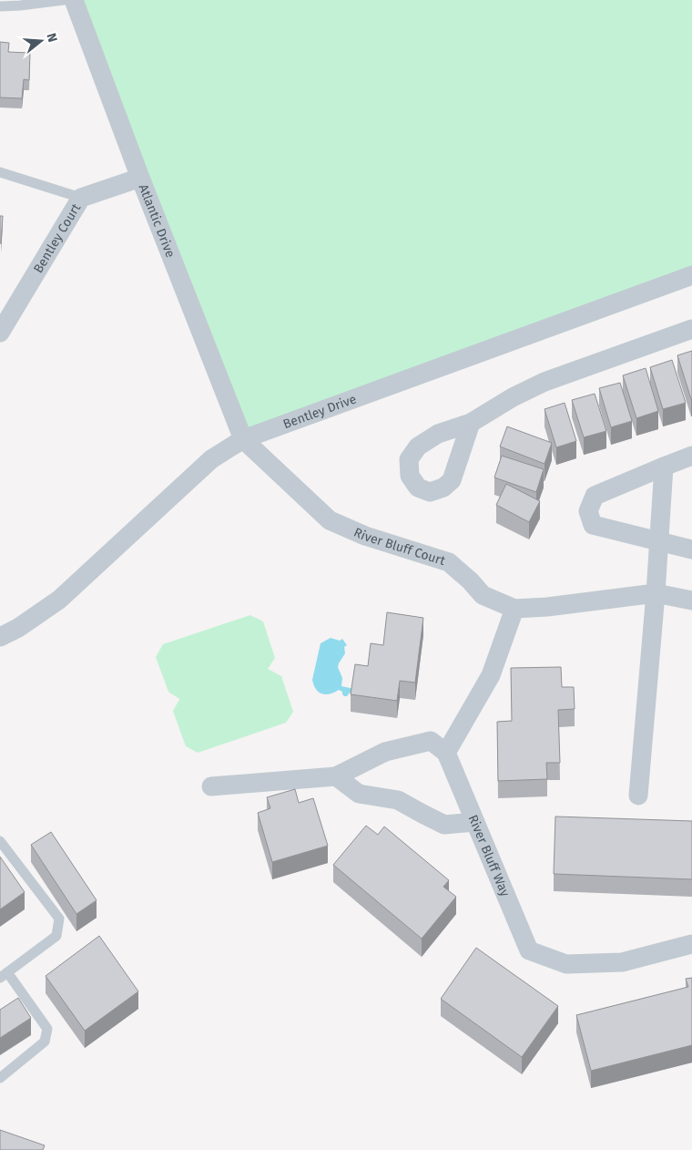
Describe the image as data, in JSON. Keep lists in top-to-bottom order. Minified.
{"streets":{"street":["Atlantic Drive","Bentley Court","Bentley Drive","River Bluff Court","River Bluff Way"]},"crossings":[["Atlantic Drive","Bentley Court"],["Atlantic Drive","Bentley Drive"],["Atlantic Drive","River Bluff Court"],["Bentley Drive","River Bluff Court"]],"north":"right"}
